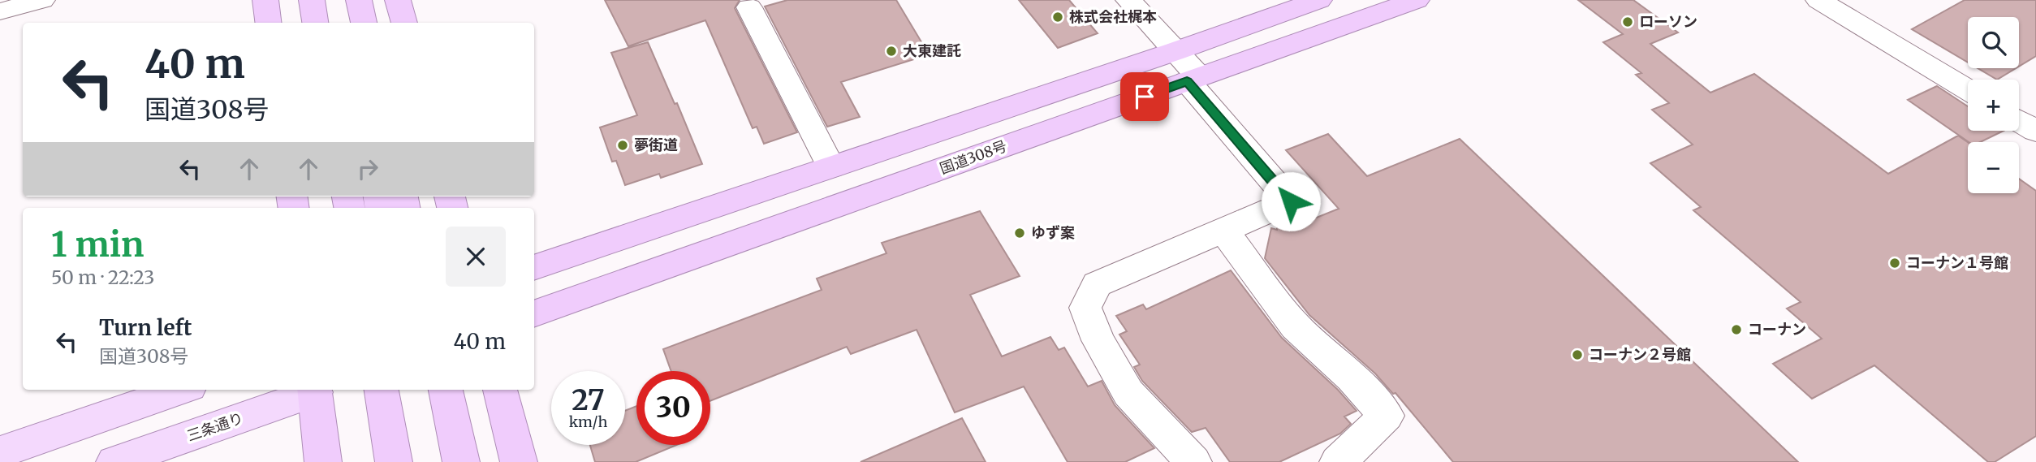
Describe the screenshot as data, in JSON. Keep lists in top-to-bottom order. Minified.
{"streets":{"highway":["国道308号"],"main road":["三条通り"]},"places":["株式会社梶本","ローソン","大東建託","夢街道","ゆず案","コーナン１号館","コーナン","コーナン２号館"],"page":{"map_buttons":["+","−"],"turn":["40 m","国道308号"],"heading":["1 min","50 m · 22:23"],"list":[{"name":"Turn left","note":"国道308号","value":"40 m"}],"speed":"27 km/h","limit":"30"}}
